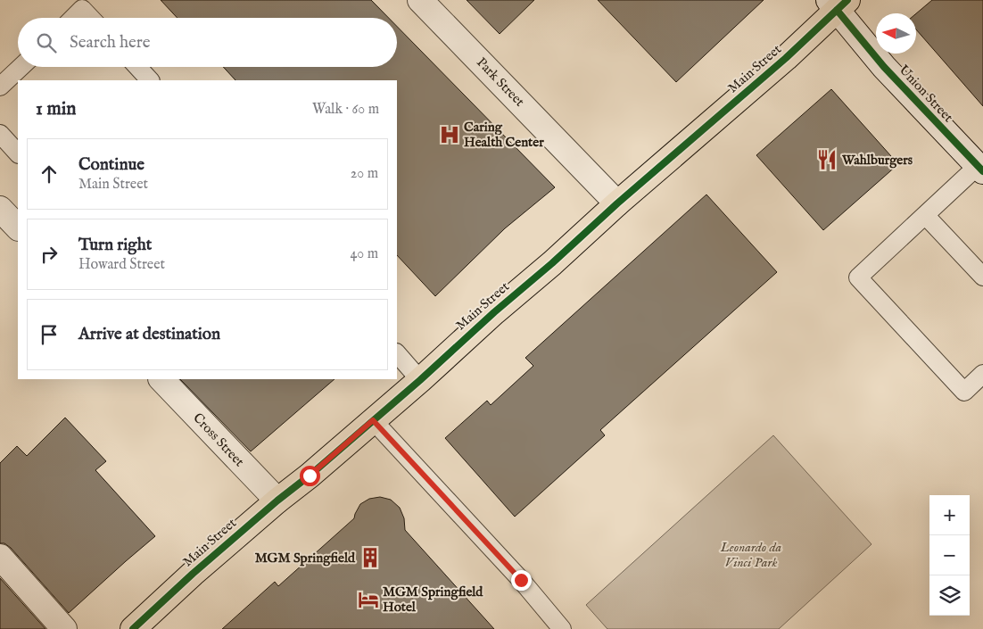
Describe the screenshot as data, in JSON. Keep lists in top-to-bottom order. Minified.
{"streets":{"main road":["Main Street"],"street":["Park Street","Union Street","Cross Street"]},"crossings":[["Main Street","Park Street"],["Main Street","Union Street"],["Main Street","Cross Street"]],"parks":["Leonardo da Vinci Park"],"places":{"hospital":["Caring Health Center"],"restaurant":["Wahlburgers"],"building":["MGM Springfield"],"hotel":["MGM Springfield Hotel"]},"north":"left","page":{"search":"Search here","heading":["1 min","Walk · 60 m"],"list":[["Continue","Main Street","20 m"],["Turn right","Howard Street","40 m"],"Arrive at destination"],"map_buttons":["+","−"]}}
